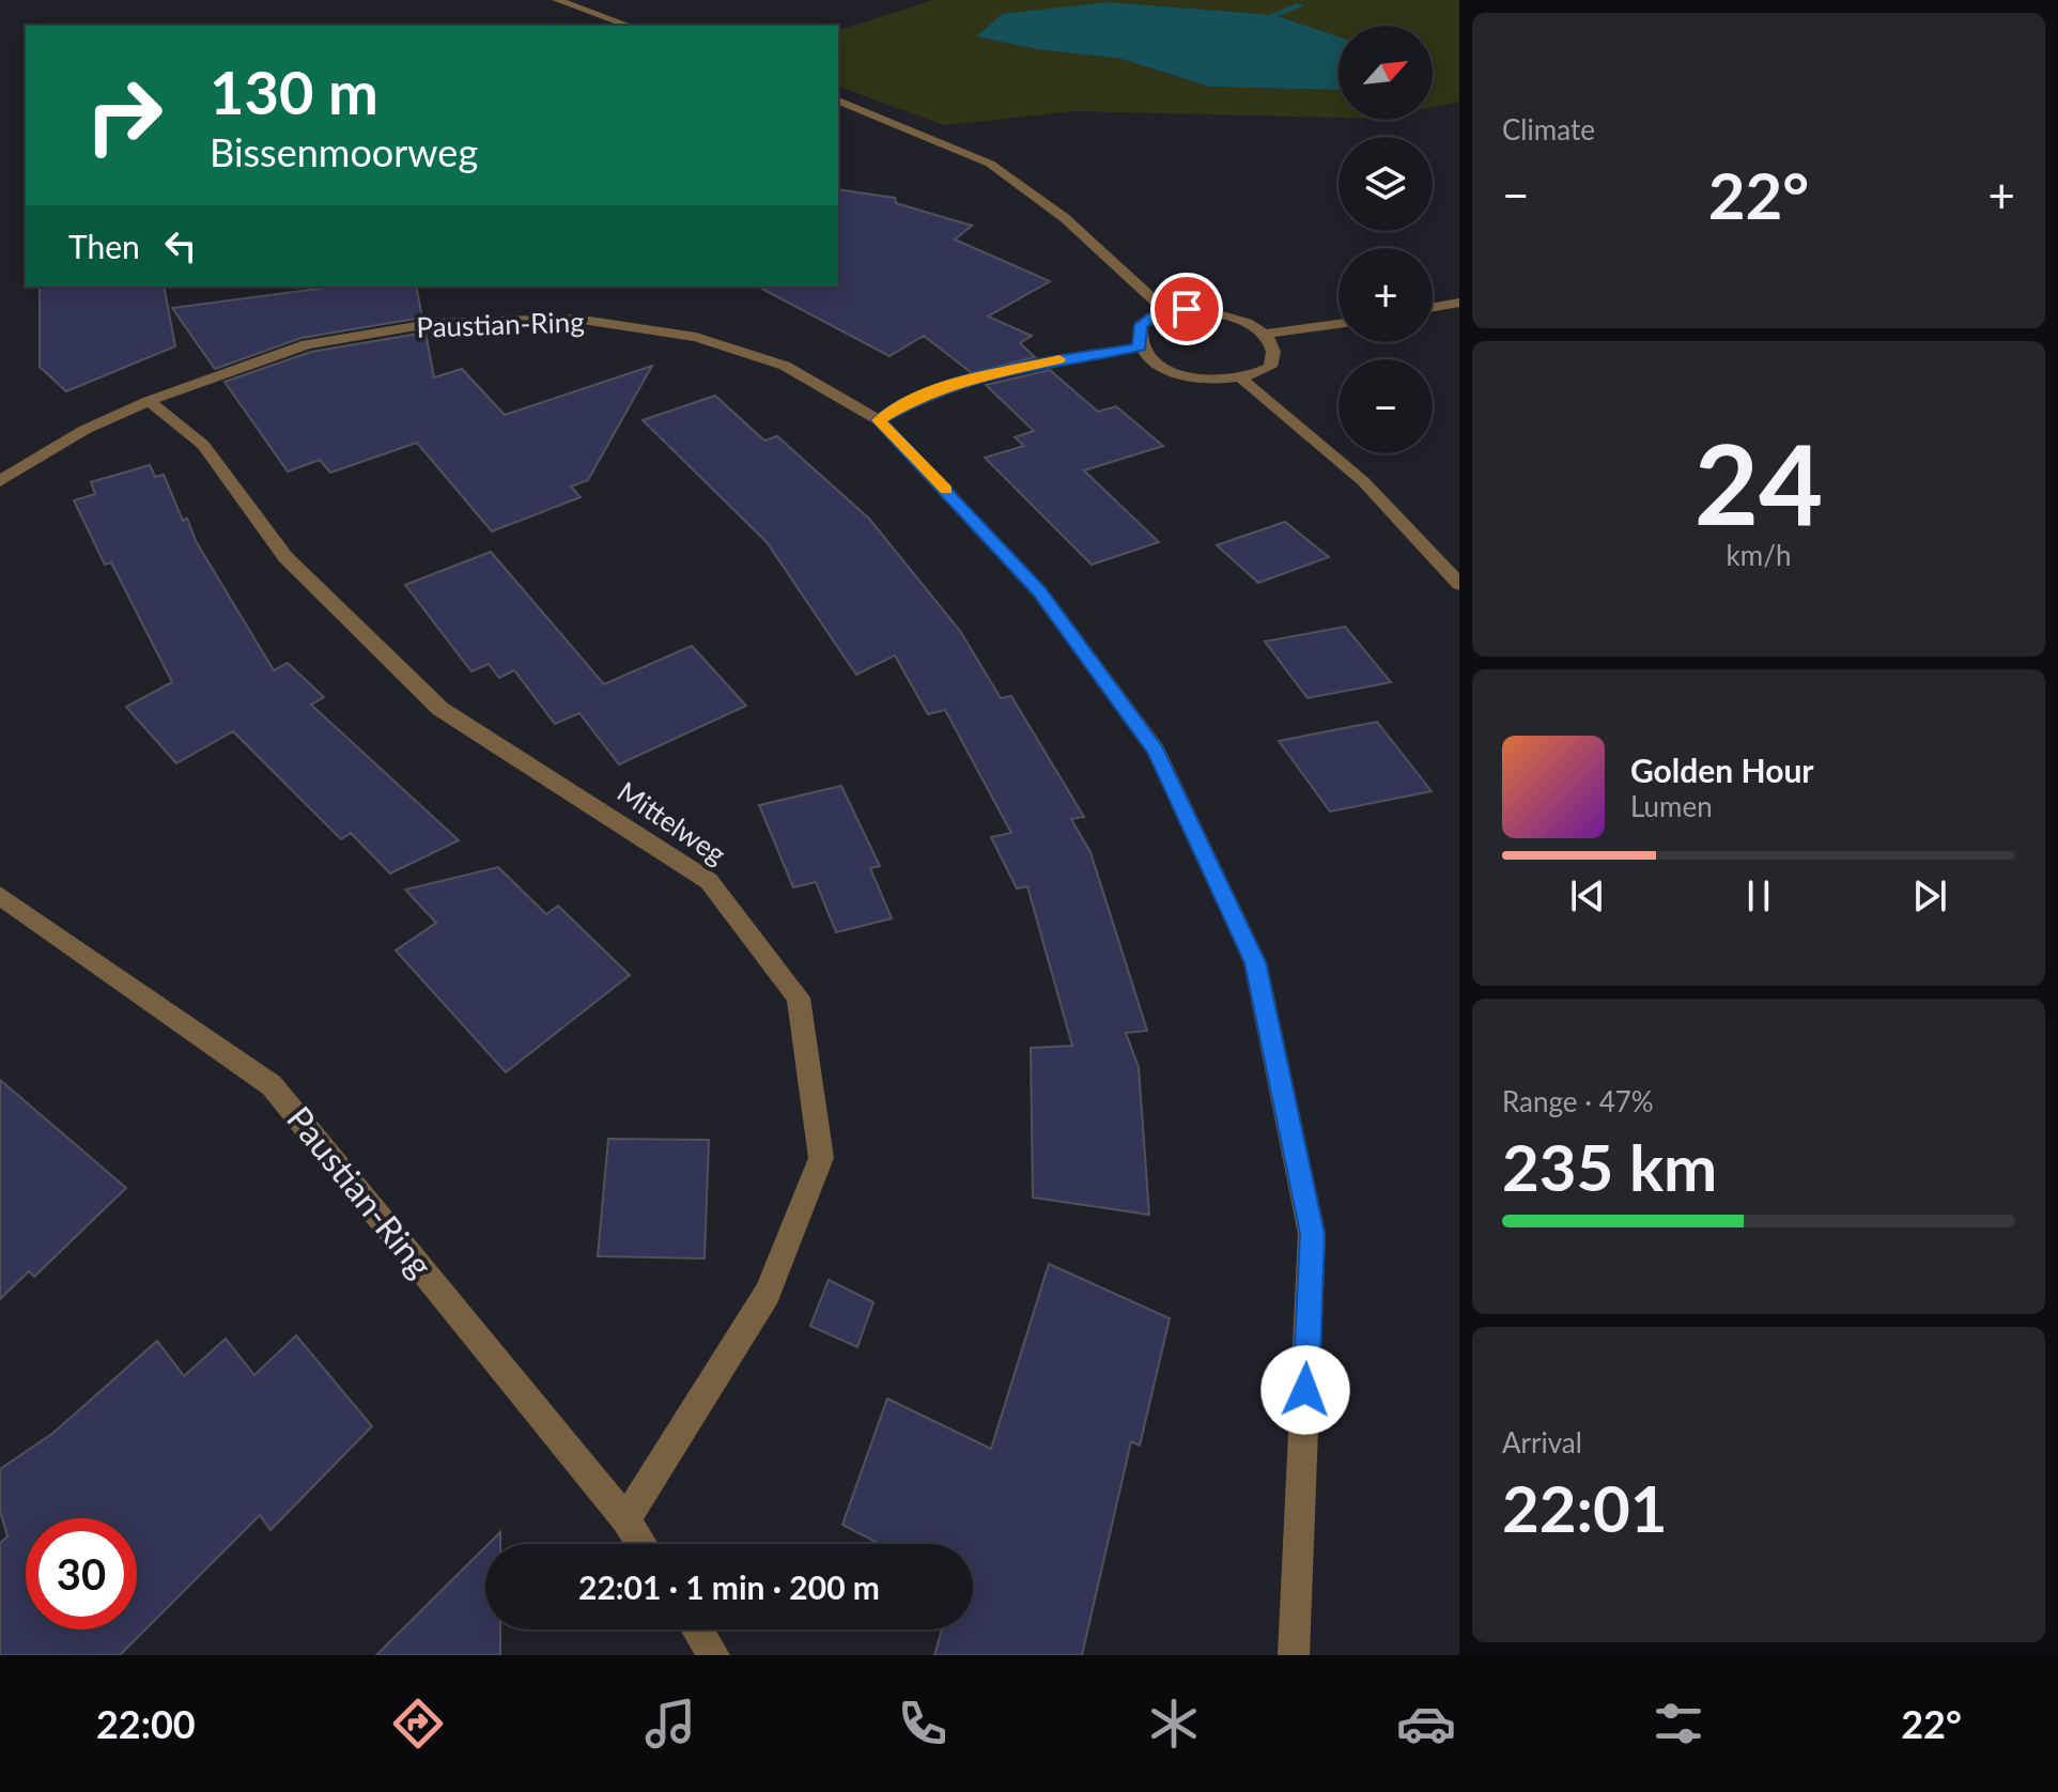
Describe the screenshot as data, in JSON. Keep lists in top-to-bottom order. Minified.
{"streets":{"street":["Paustian-Ring","Mittelweg"]},"crossings":[["Paustian-Ring","Mittelweg"]],"north":"top right","page":{"tile":["Climate",["24","km/h"],["Range · 47%","235 km"],["Arrival","22:01"]],"map_buttons":["+","−"],"turn":["130 m","Bissenmoorweg"],"heat":["−","22°","+"],"then":"Then","song":["Golden Hour","Lumen"],"limit":"30","trip":"22:01 · 1 min · 200 m","tabs":["22:00","22°"]}}
